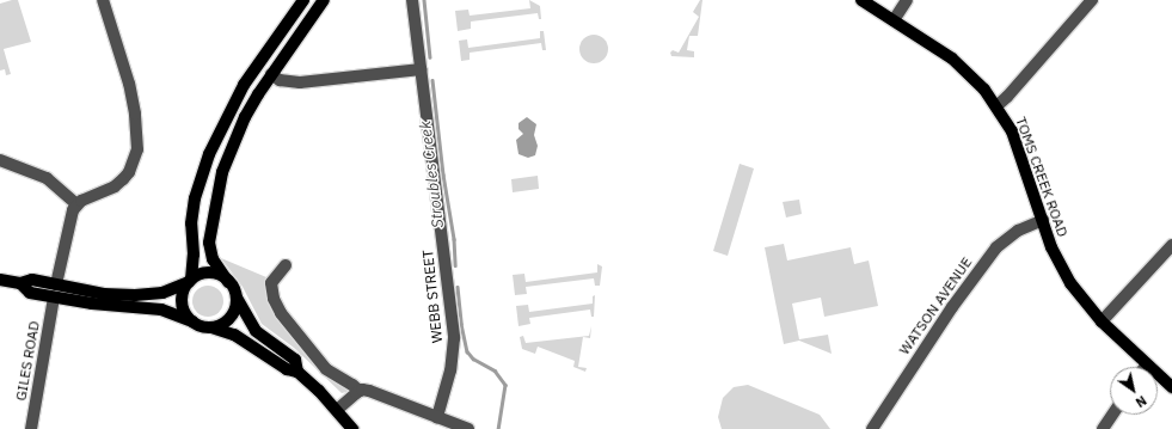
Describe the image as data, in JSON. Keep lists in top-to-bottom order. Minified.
{"streets":{"main road":["TOMS CREEK ROAD"],"street":["WEBB STREET","WATSON AVENUE","GILES ROAD"]},"crossings":[["TOMS CREEK ROAD","WATSON AVENUE"]],"water":["Stroubles Creek"],"north":"bottom right"}
